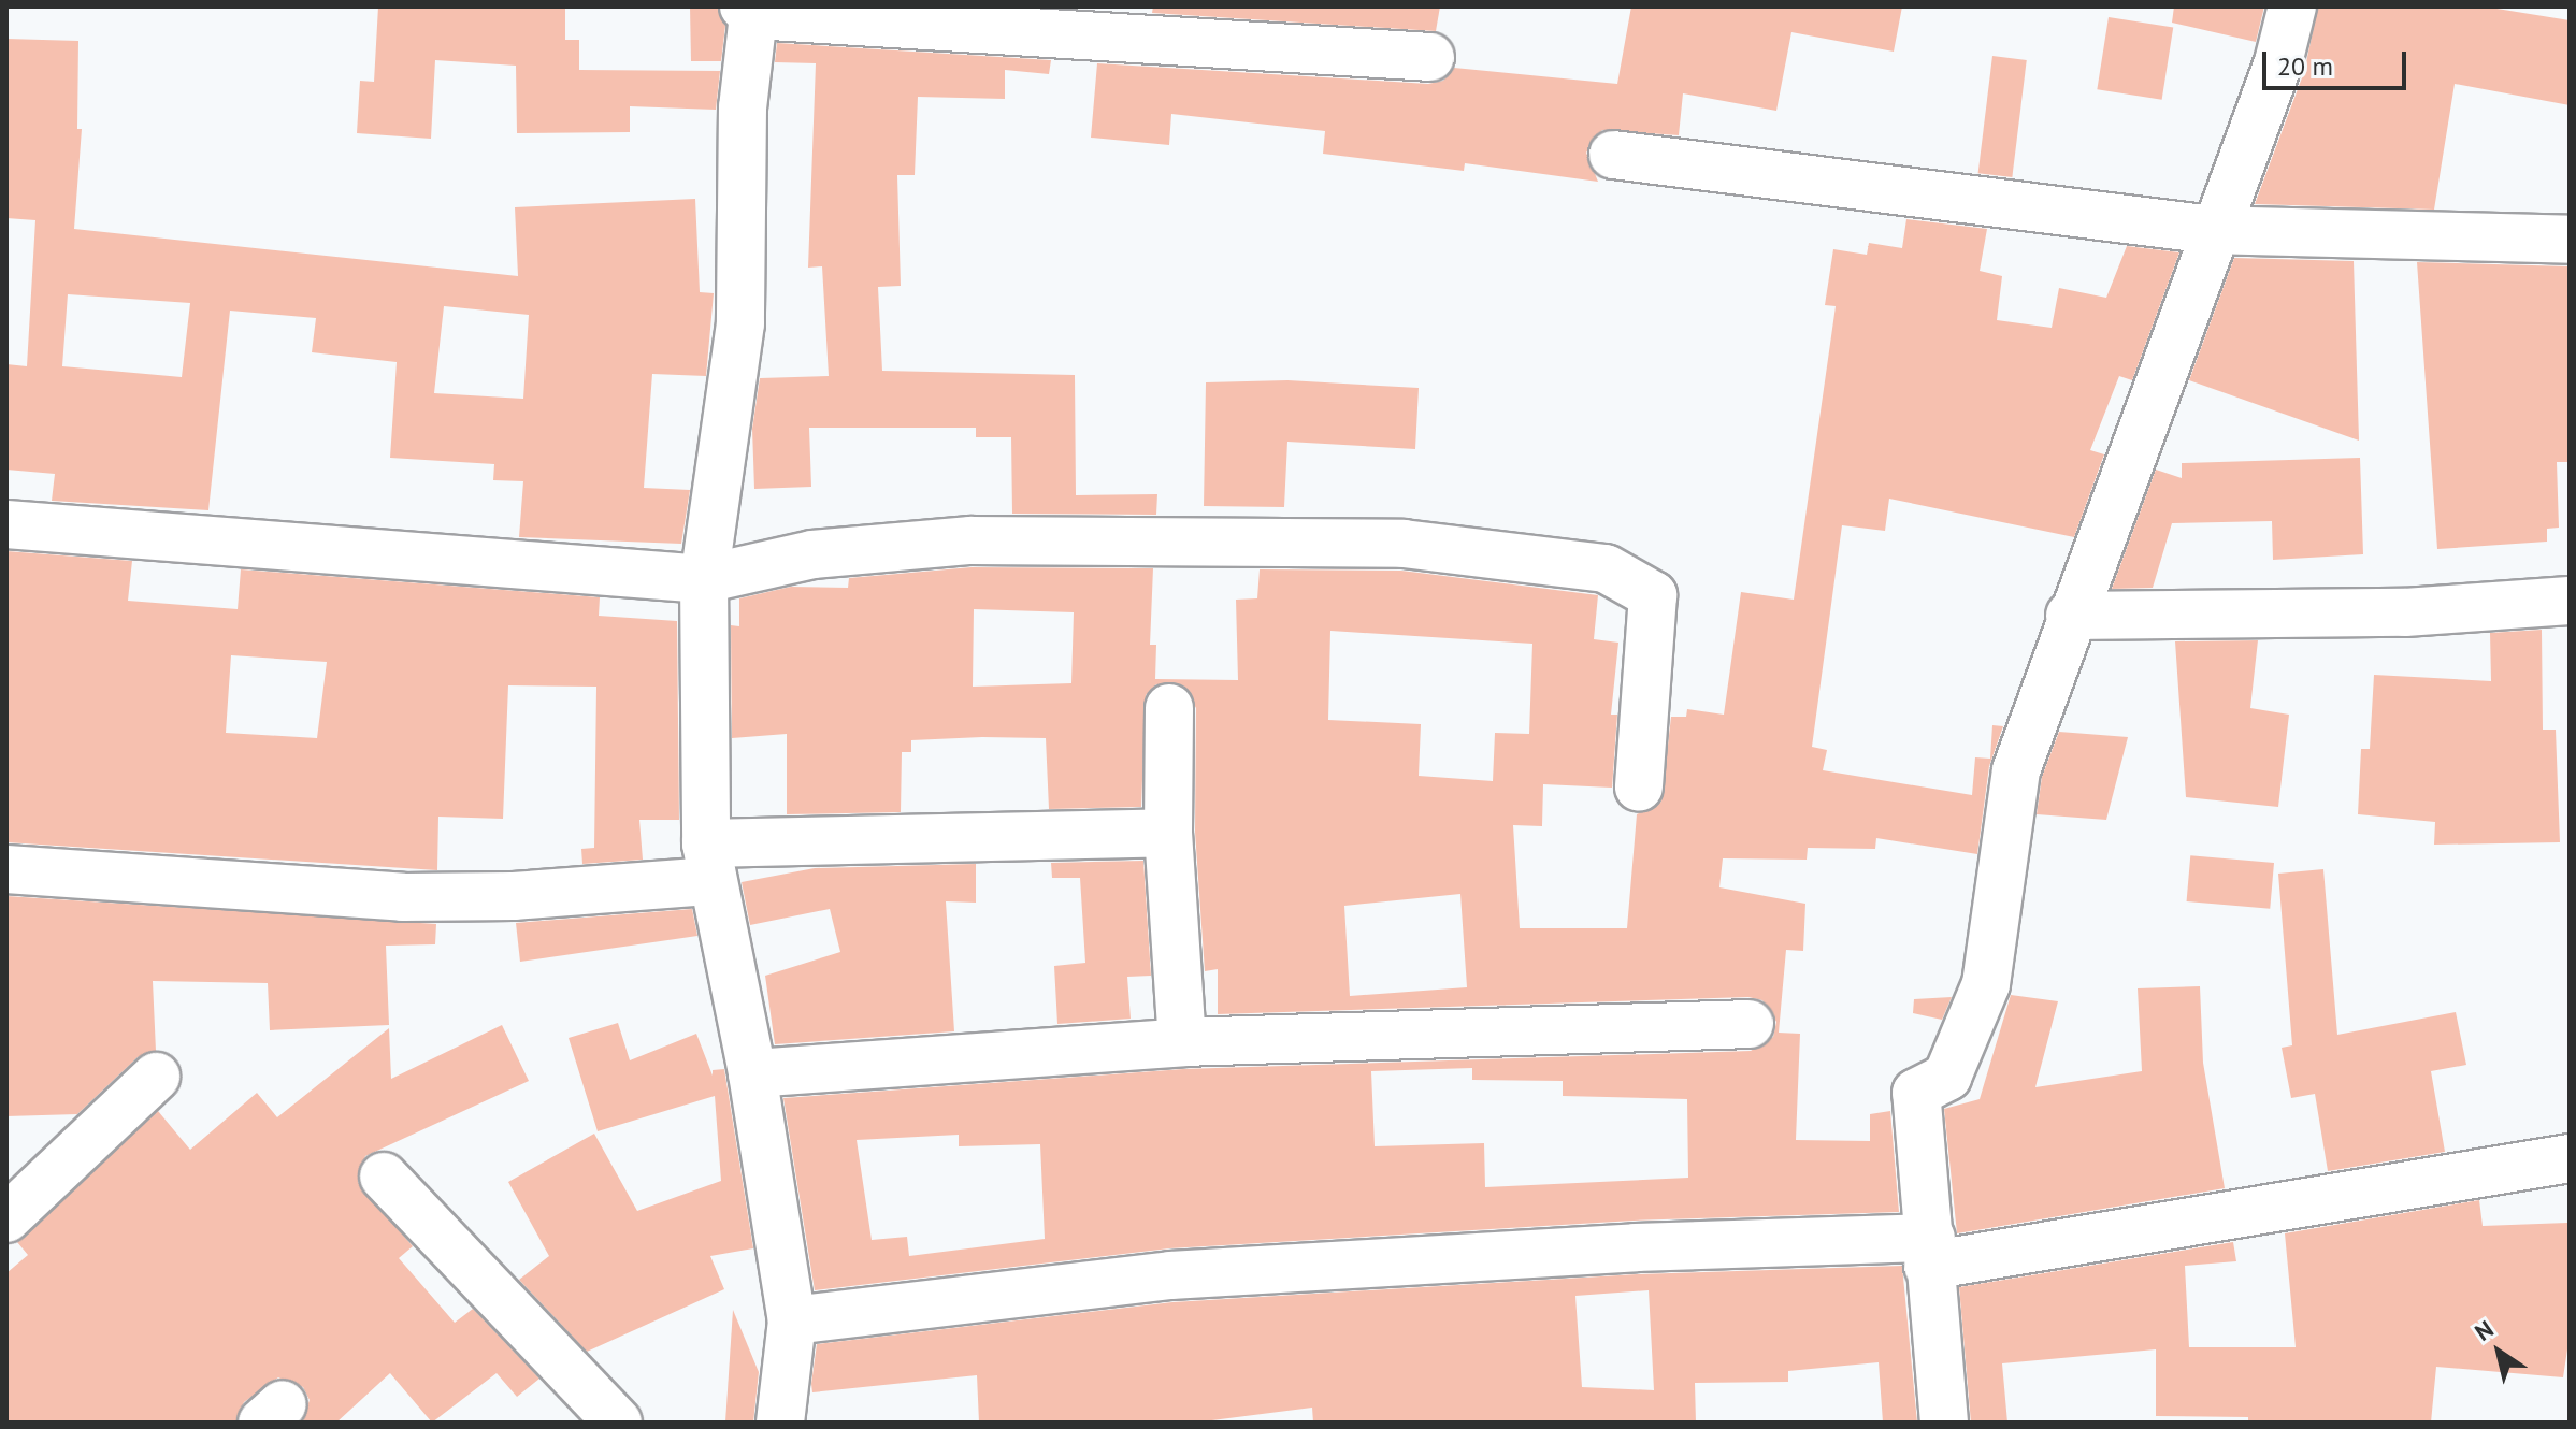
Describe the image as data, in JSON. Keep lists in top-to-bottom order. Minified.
{"scale_bar":"20 m","north":"top left"}
